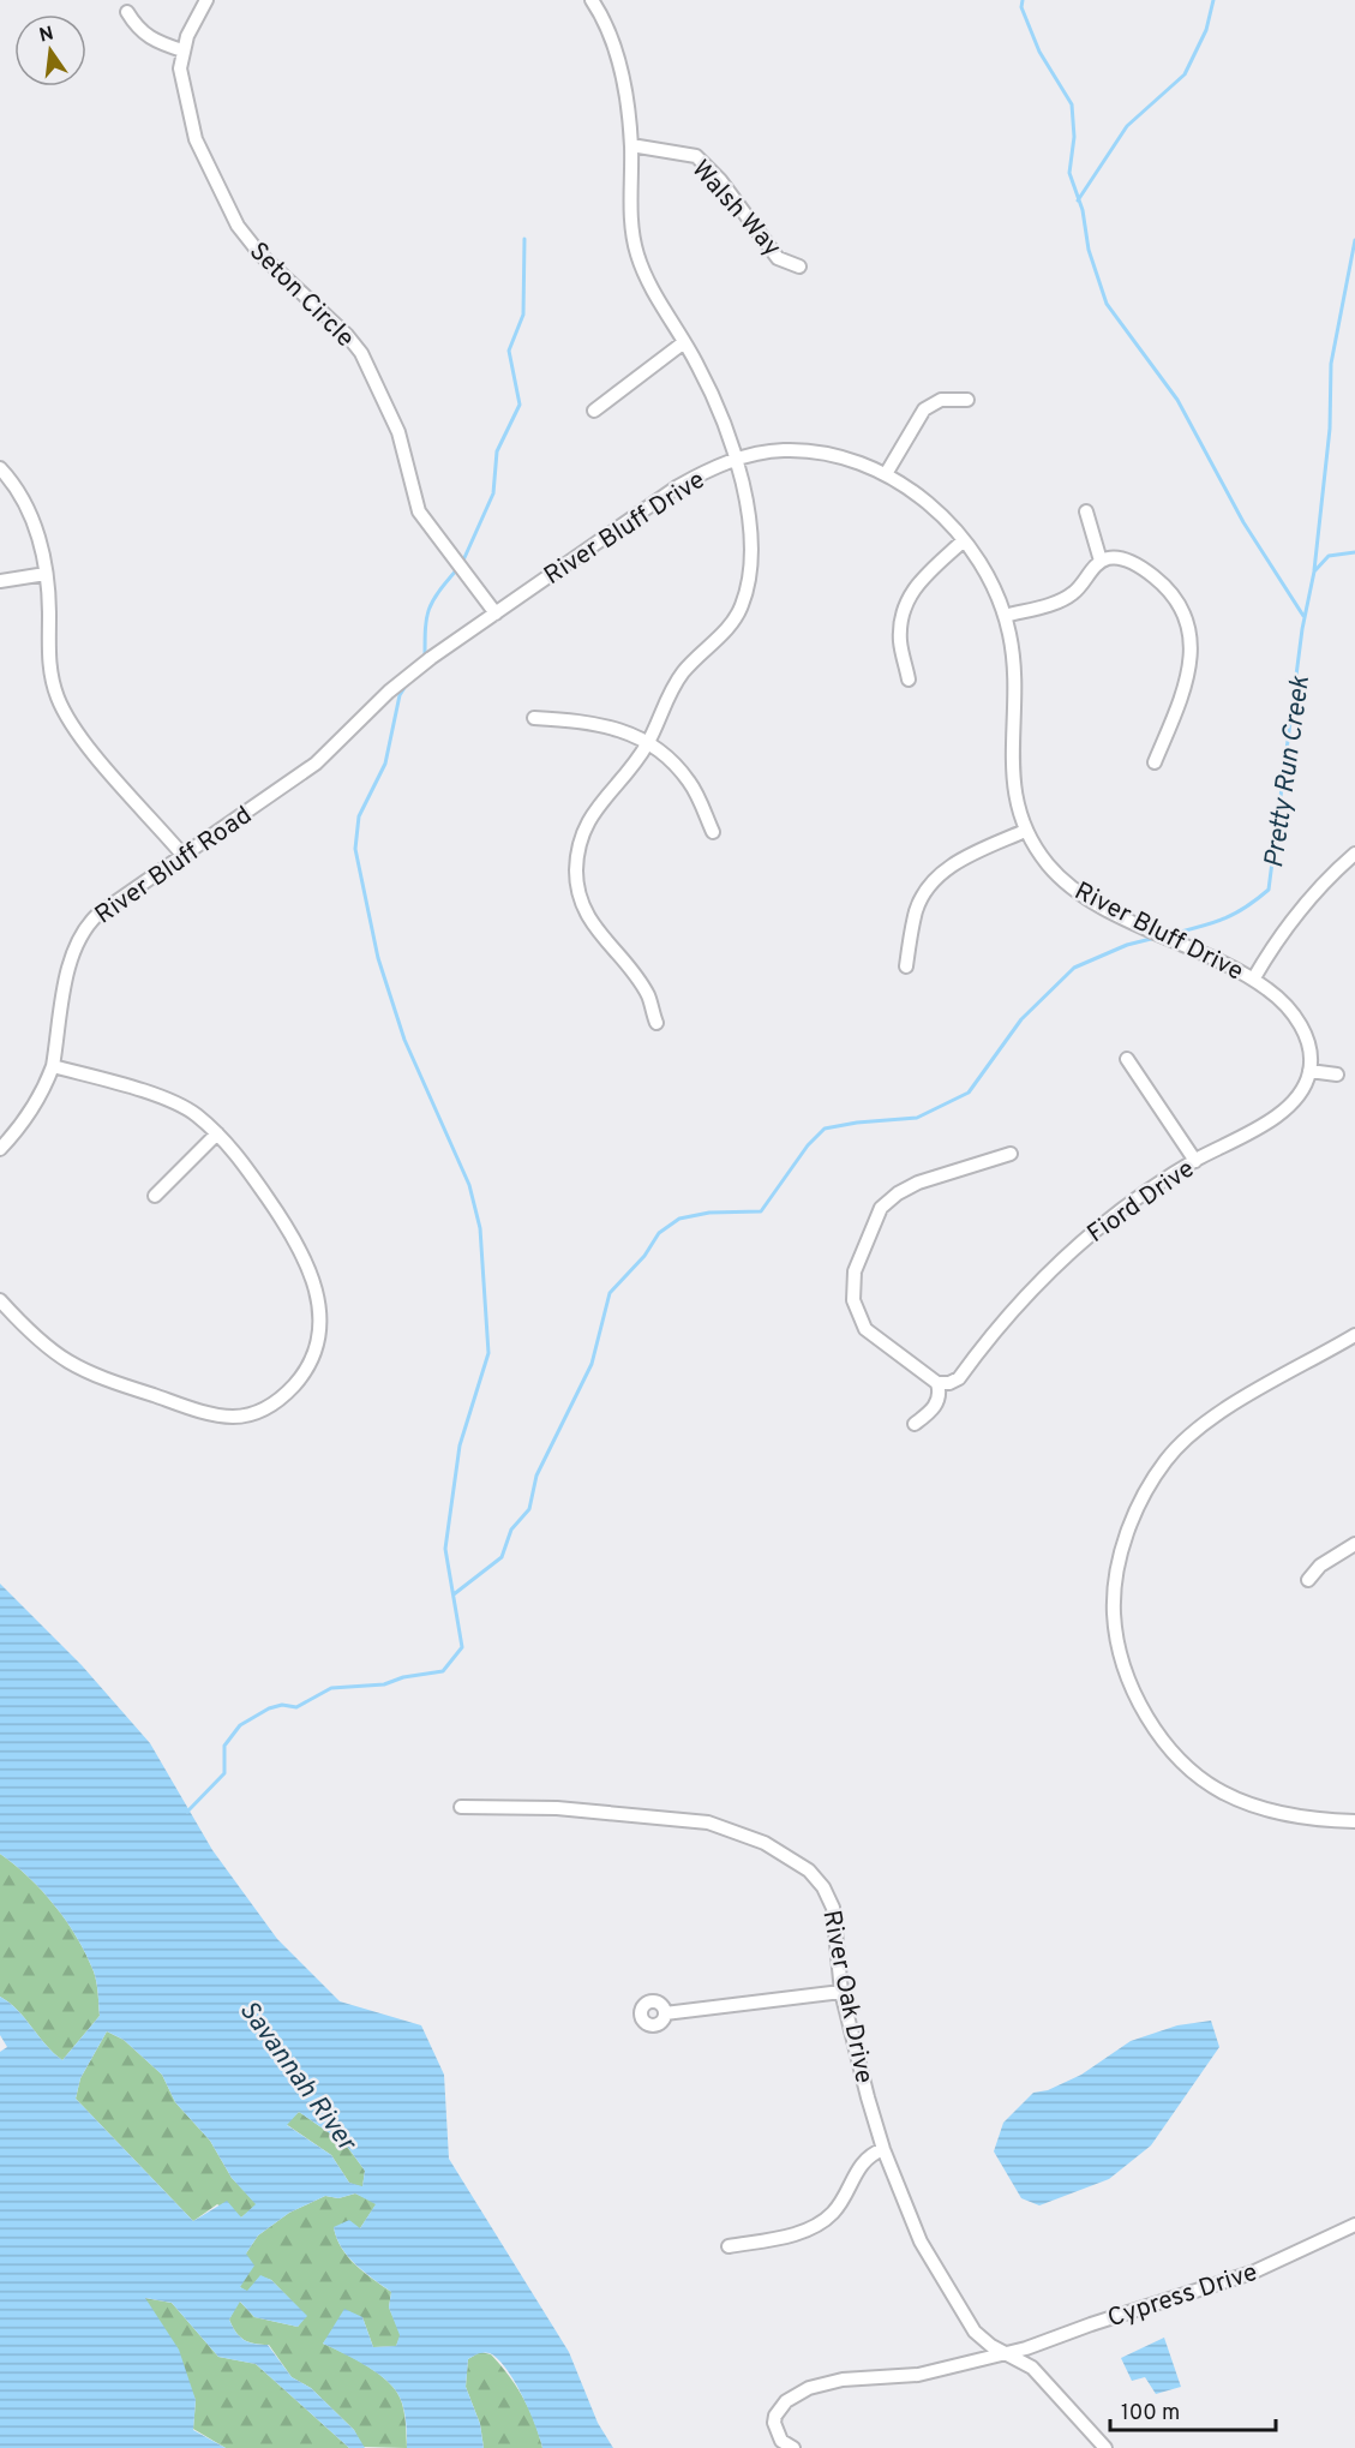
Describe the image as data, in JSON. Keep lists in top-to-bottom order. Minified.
{"streets":{"street":["Walsh Way","Seton Circle","River Bluff Drive","River Bluff Road","Fiord Drive","River Oak Drive","Cypress Drive"]},"crossings":[["Seton Circle","River Bluff Drive"],["River Bluff Drive","River Bluff Road"],["River Oak Drive","Cypress Drive"]],"water":["Pretty Run Creek","Savannah River"],"scale_bar":"100 m","north":"top"}
